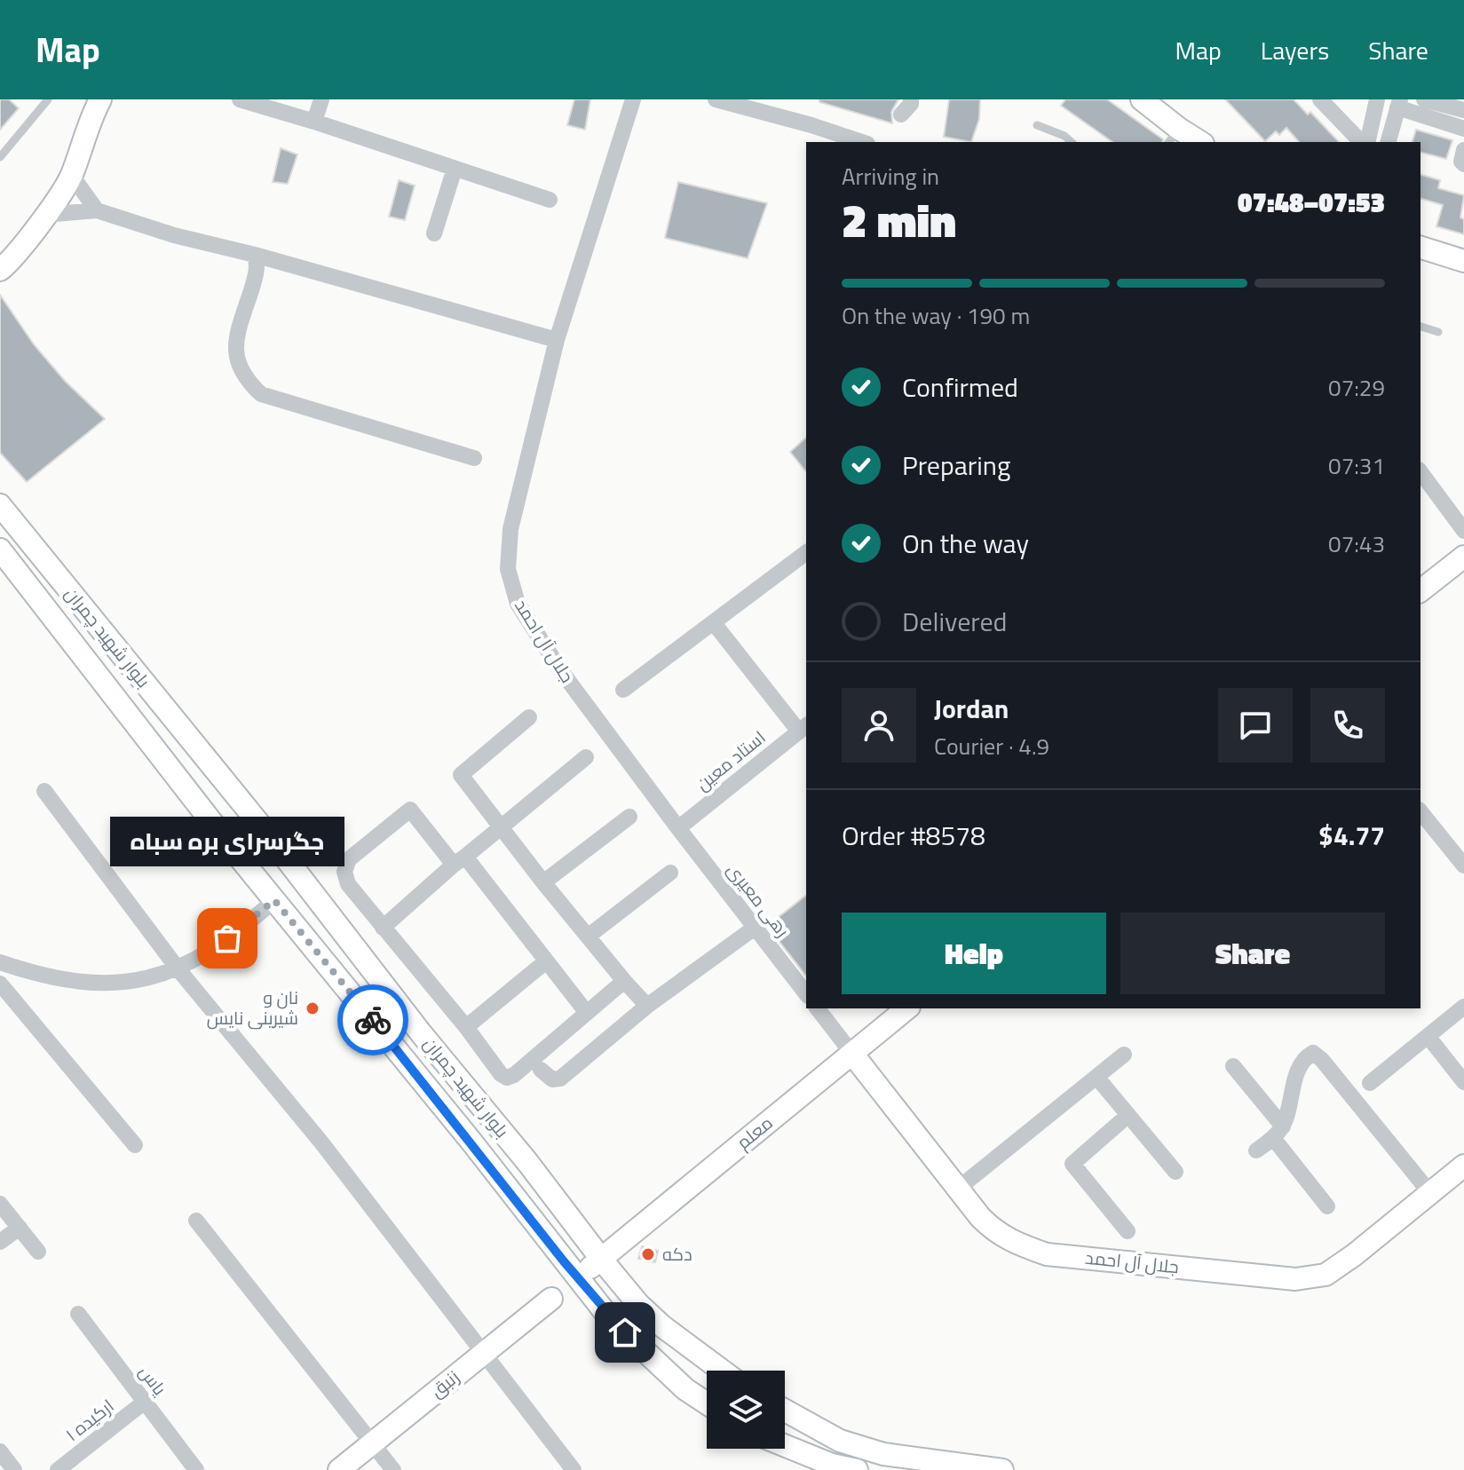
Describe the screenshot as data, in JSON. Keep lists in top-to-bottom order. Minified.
{"streets":{"main road":["بلوار شهید چمران","جلال آل احمد","معلم","زنبق"],"street":["استاد معین","رهی معیری","یاس","ارکیده ۱"]},"crossings":[["بلوار شهید چمران","معلم"],["جلال آل احمد","استاد معین"],["جلال آل احمد","رهی معیری"],["جلال آل احمد","معلم"],["استاد معین","رهی معیری"],["یاس","ارکیده ۱"]],"places":["جگرسرای بره سباه","نان و شیرینی نایس","دکه"],"page":{"header":"Map","nav":["Map","Layers","Share"],"heading":["2 min","Arriving in","07:48–07:53"],"panel":["Jordan","Courier · 4.9","Order #8578","$4.77"],"bar":"On the way · 190 m","list":[["Confirmed","07:29"],["Preparing","07:31"],["On the way","07:43"],"Delivered"],"bubble":"جگرسرای بره سباه","buttons":["Help","Share"]}}
